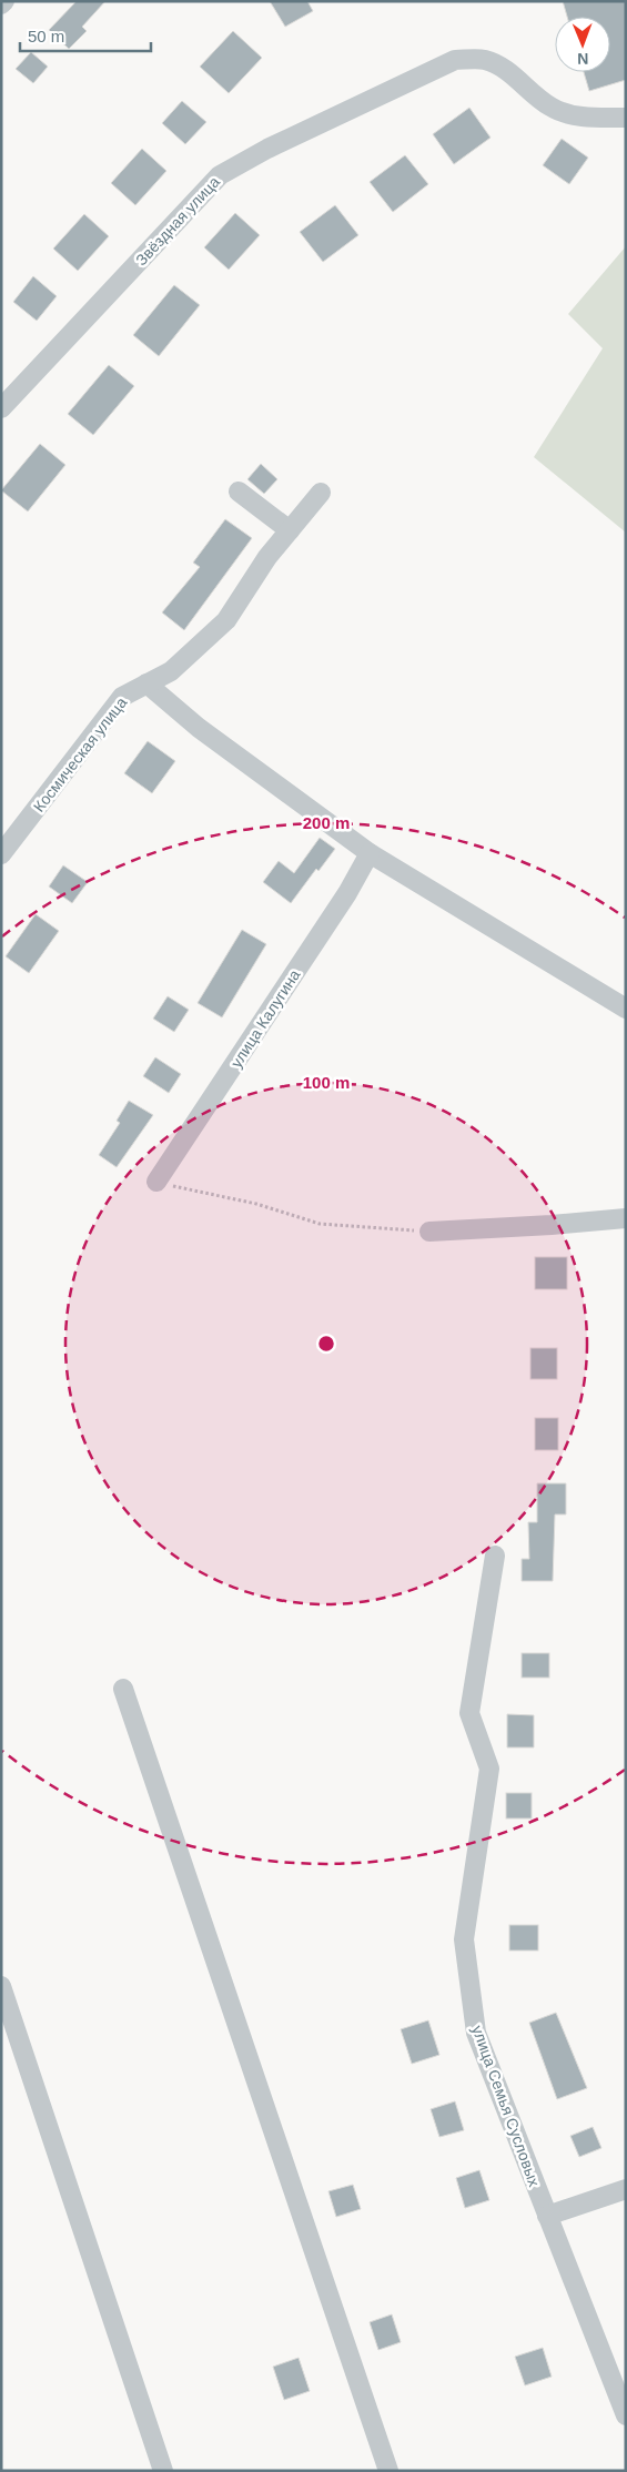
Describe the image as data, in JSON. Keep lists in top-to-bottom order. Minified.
{"streets":{"street":["Звёздная улица","Космическая улица","улица Калугина","улица Семья Сусловых"]},"scale_bar":"50 m","north":"bottom","rings":["200 m","100 m"]}
